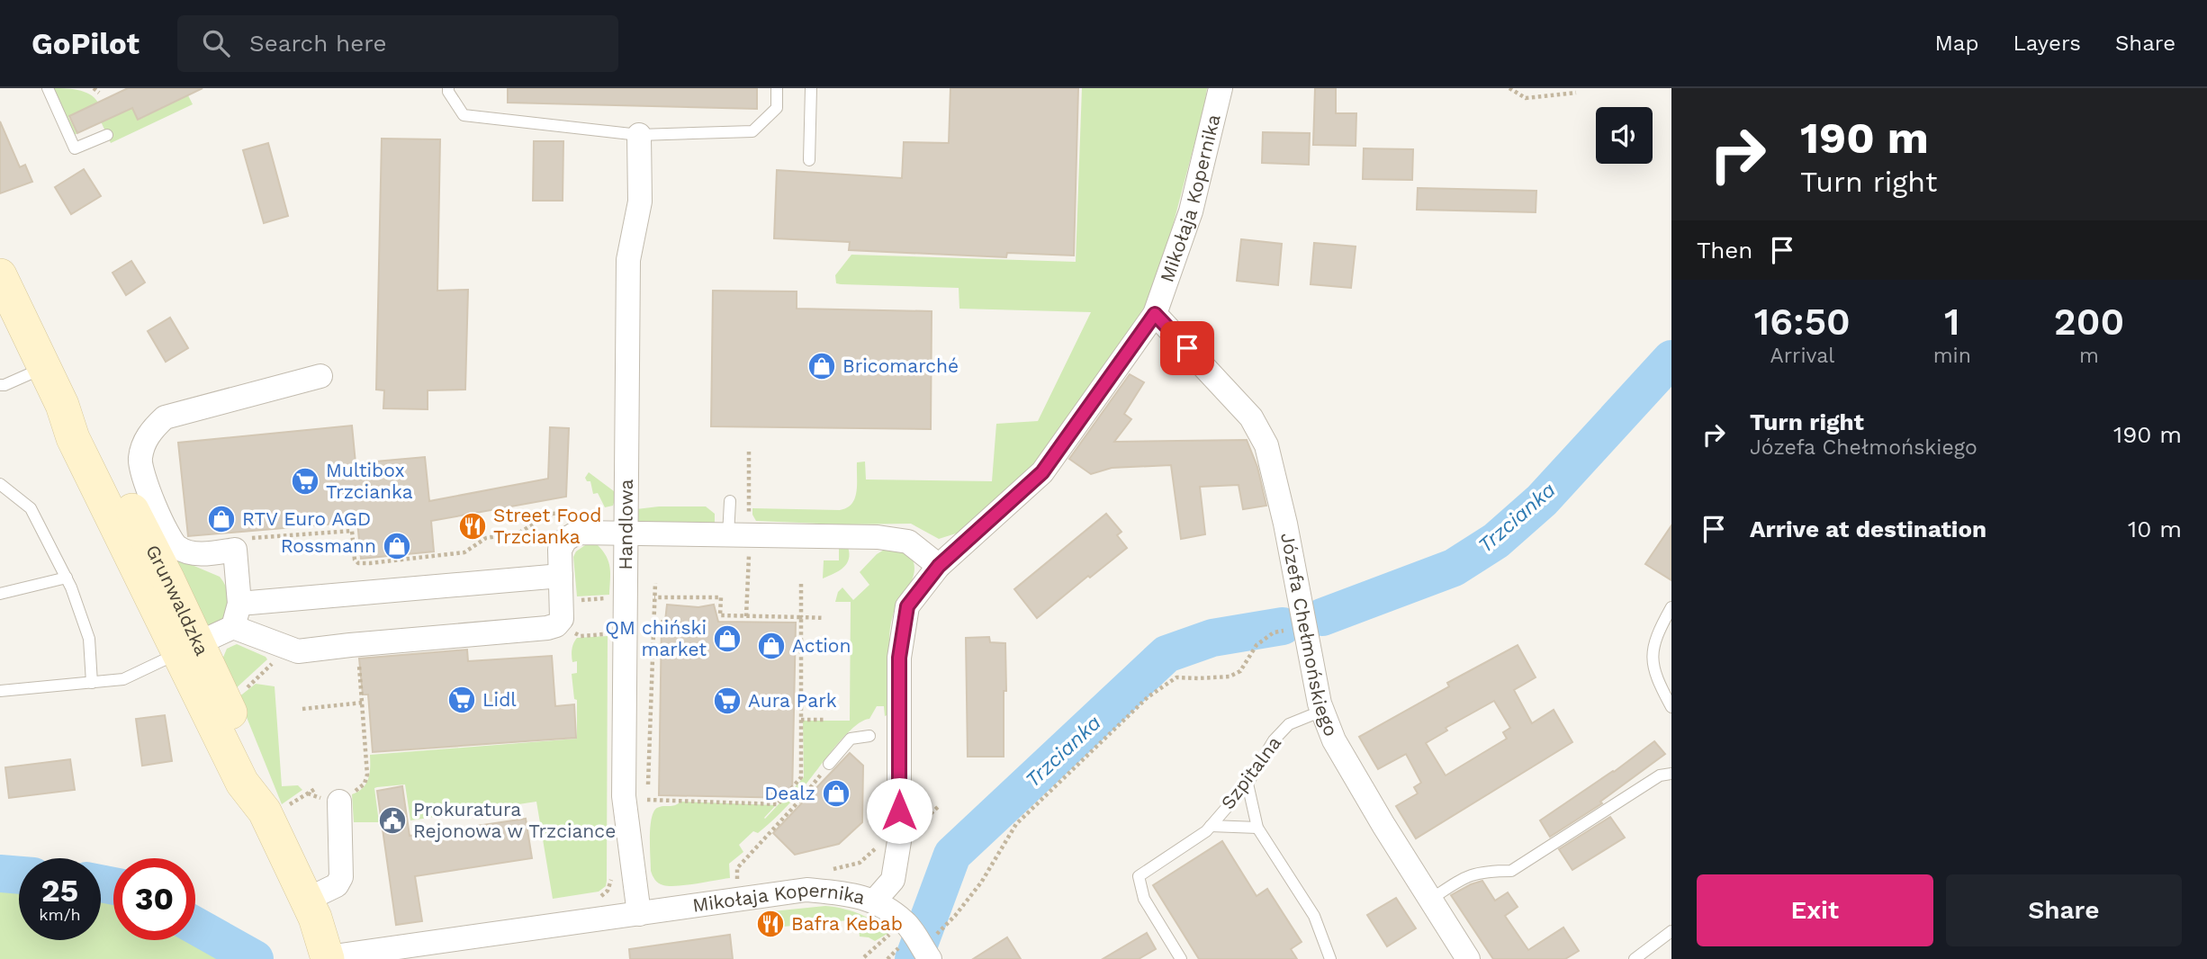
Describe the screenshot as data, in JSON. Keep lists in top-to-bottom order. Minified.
{"streets":{"main road":["Grunwaldzka"],"street":["Mikołaja Kopernika","Handlowa","Józefa Chełmońskiego"],"lane":["Szpitalna"]},"crossings":[["Mikołaja Kopernika","Handlowa"],["Mikołaja Kopernika","Grunwaldzka"],["Mikołaja Kopernika","Józefa Chełmońskiego"],["Józefa Chełmońskiego","Szpitalna"]],"water":["Trzcianka"],"places":{"shop":["Bricomarché","RTV Euro AGD","Rossmann","QM chiński market","Action","Dealz"],"supermarket":["Multibox Trzcianka","Lidl","Aura Park"],"restaurant":["Street Food Trzcianka","Bafra Kebab"],"public building":["Prokuratura Rejonowa w Trzciance"]},"page":{"header":"GoPilot","search":"Search here","nav":["Map","Layers","Share"],"turn":["190 m","Turn right"],"then":"Then","eta":["16:50","Arrival","1","min","200","m"],"list":[{"name":"Turn right","note":"Józefa Chełmońskiego","value":"190 m"},{"name":"Arrive at destination","value":"10 m"}],"speed":"25 km/h","limit":"30","buttons":["Exit","Share"]}}
